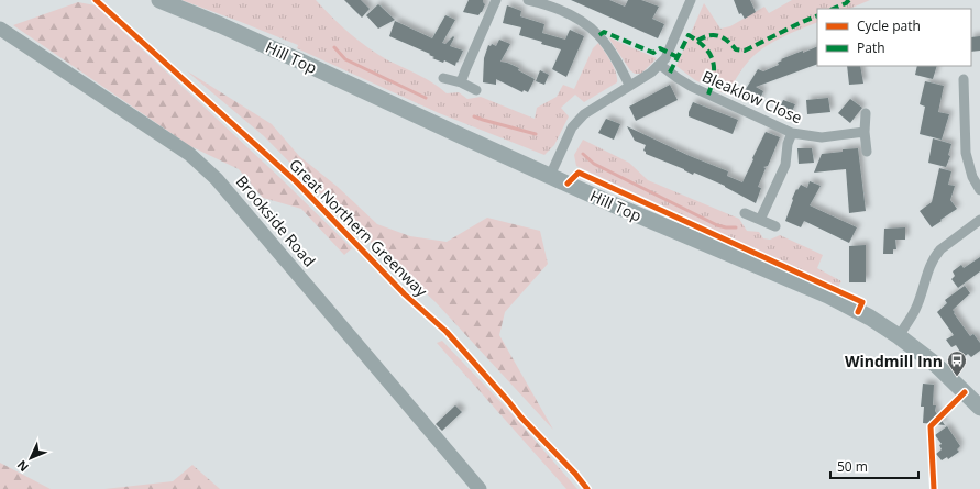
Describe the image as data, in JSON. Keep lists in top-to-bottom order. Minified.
{"streets":{"main road":["Hill Top"],"street":["Bleaklow Close","Brookside Road"],"cycle path":["Great Northern Greenway"]},"places":{"bus stop":["Windmill Inn"]},"legend":["Cycle path","Path"],"scale_bar":"50 m","north":"bottom left"}
